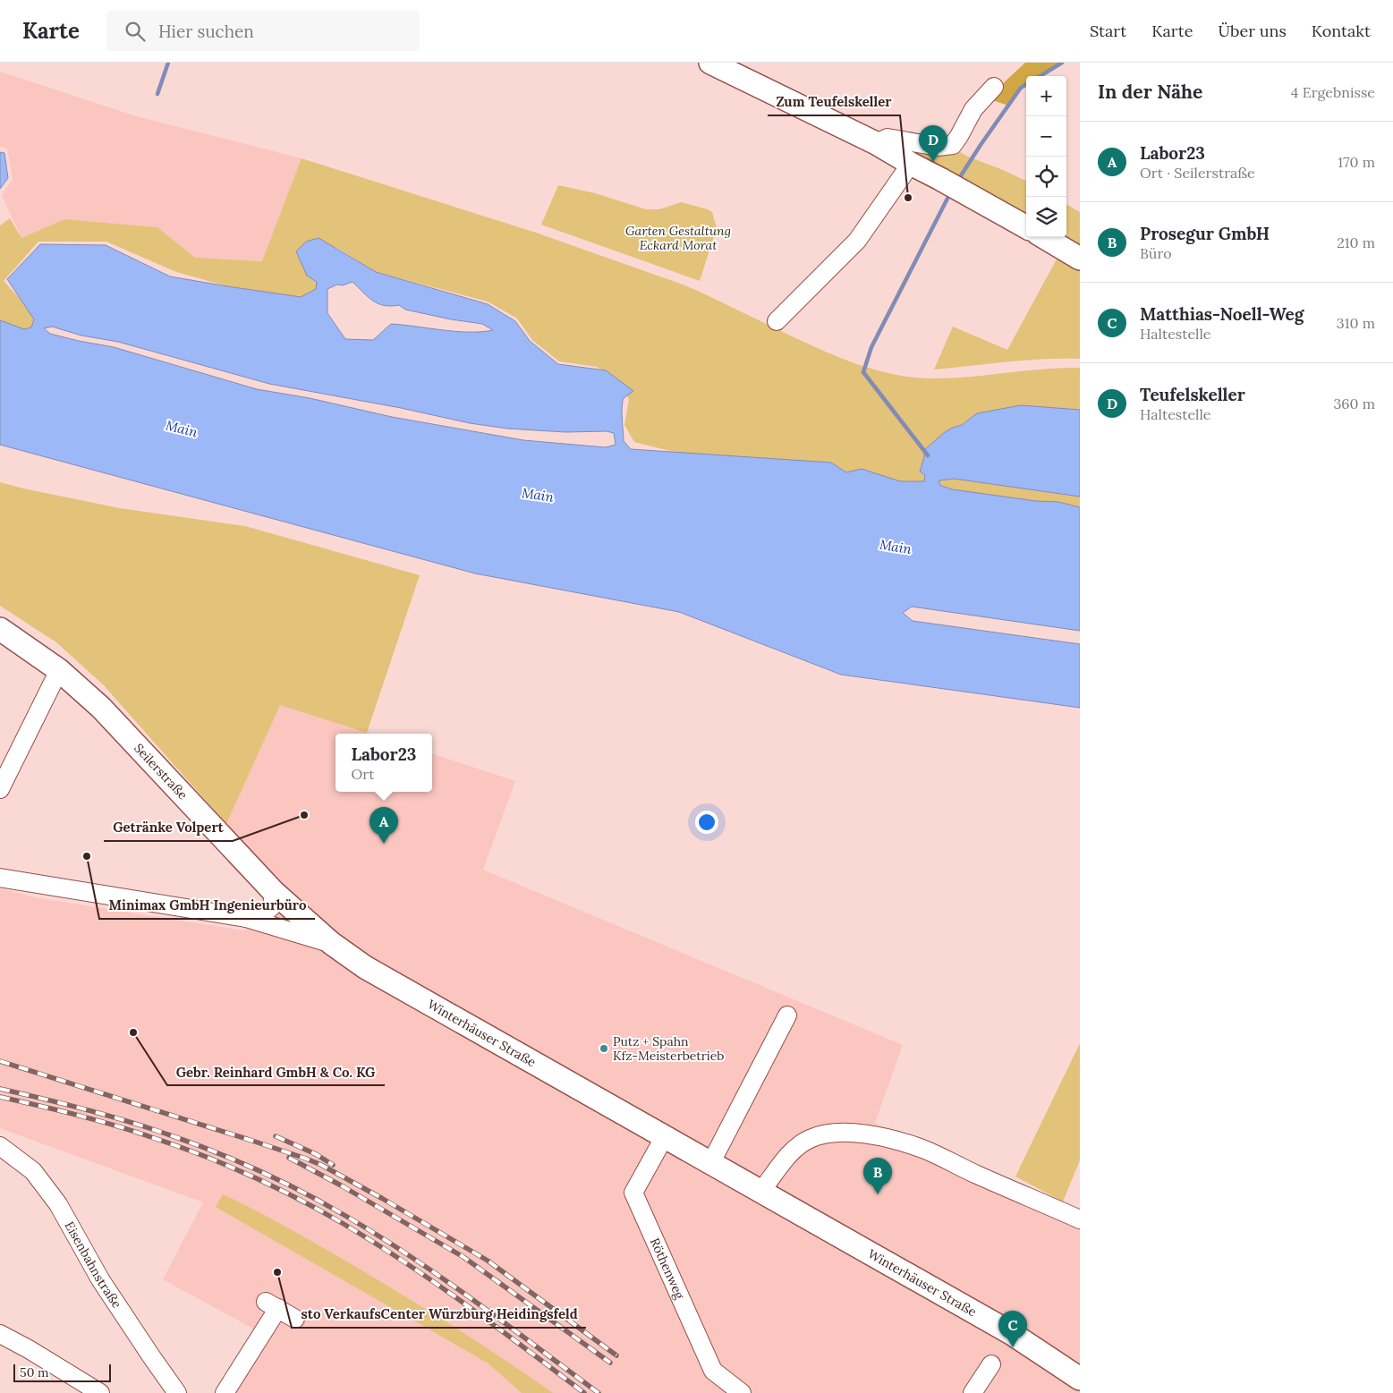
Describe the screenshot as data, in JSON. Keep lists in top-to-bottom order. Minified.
{"streets":{"main road":["Seilerstraße","Winterhäuser Straße"],"street":["Eisenbahnstraße","Röthenweg"]},"crossings":[["Seilerstraße","Winterhäuser Straße"],["Winterhäuser Straße","Röthenweg"]],"water":["Main"],"parks":["Garten Gestaltung Eckard Morat"],"places":["Zum Teufelskeller","Getränke Volpert","Minimax GmbH Ingenieurbüro","Gebr. Reinhard GmbH & Co. KG","Putz + Spahn Kfz-Meisterbetrieb","sto VerkaufsCenter Würzburg Heidingsfeld"],"scale_bar":"50 m","page":{"header":"Karte","search":"Hier suchen","nav":["Start","Karte","Über uns","Kontakt"],"heading":["In der Nähe","4 Ergebnisse"],"map_buttons":["+","−"],"list":[{"mark":"A","name":"Labor23","note":"Ort · Seilerstraße","value":"170 m"},{"mark":"B","name":"Prosegur GmbH","note":"Büro","value":"210 m"},{"mark":"C","name":"Matthias-Noell-Weg","note":"Haltestelle","value":"310 m"},{"mark":"D","name":"Teufelskeller","note":"Haltestelle","value":"360 m"}],"pins":["D","A","B","C"],"popup":["Labor23","Ort"],"scale":"50 m"}}
